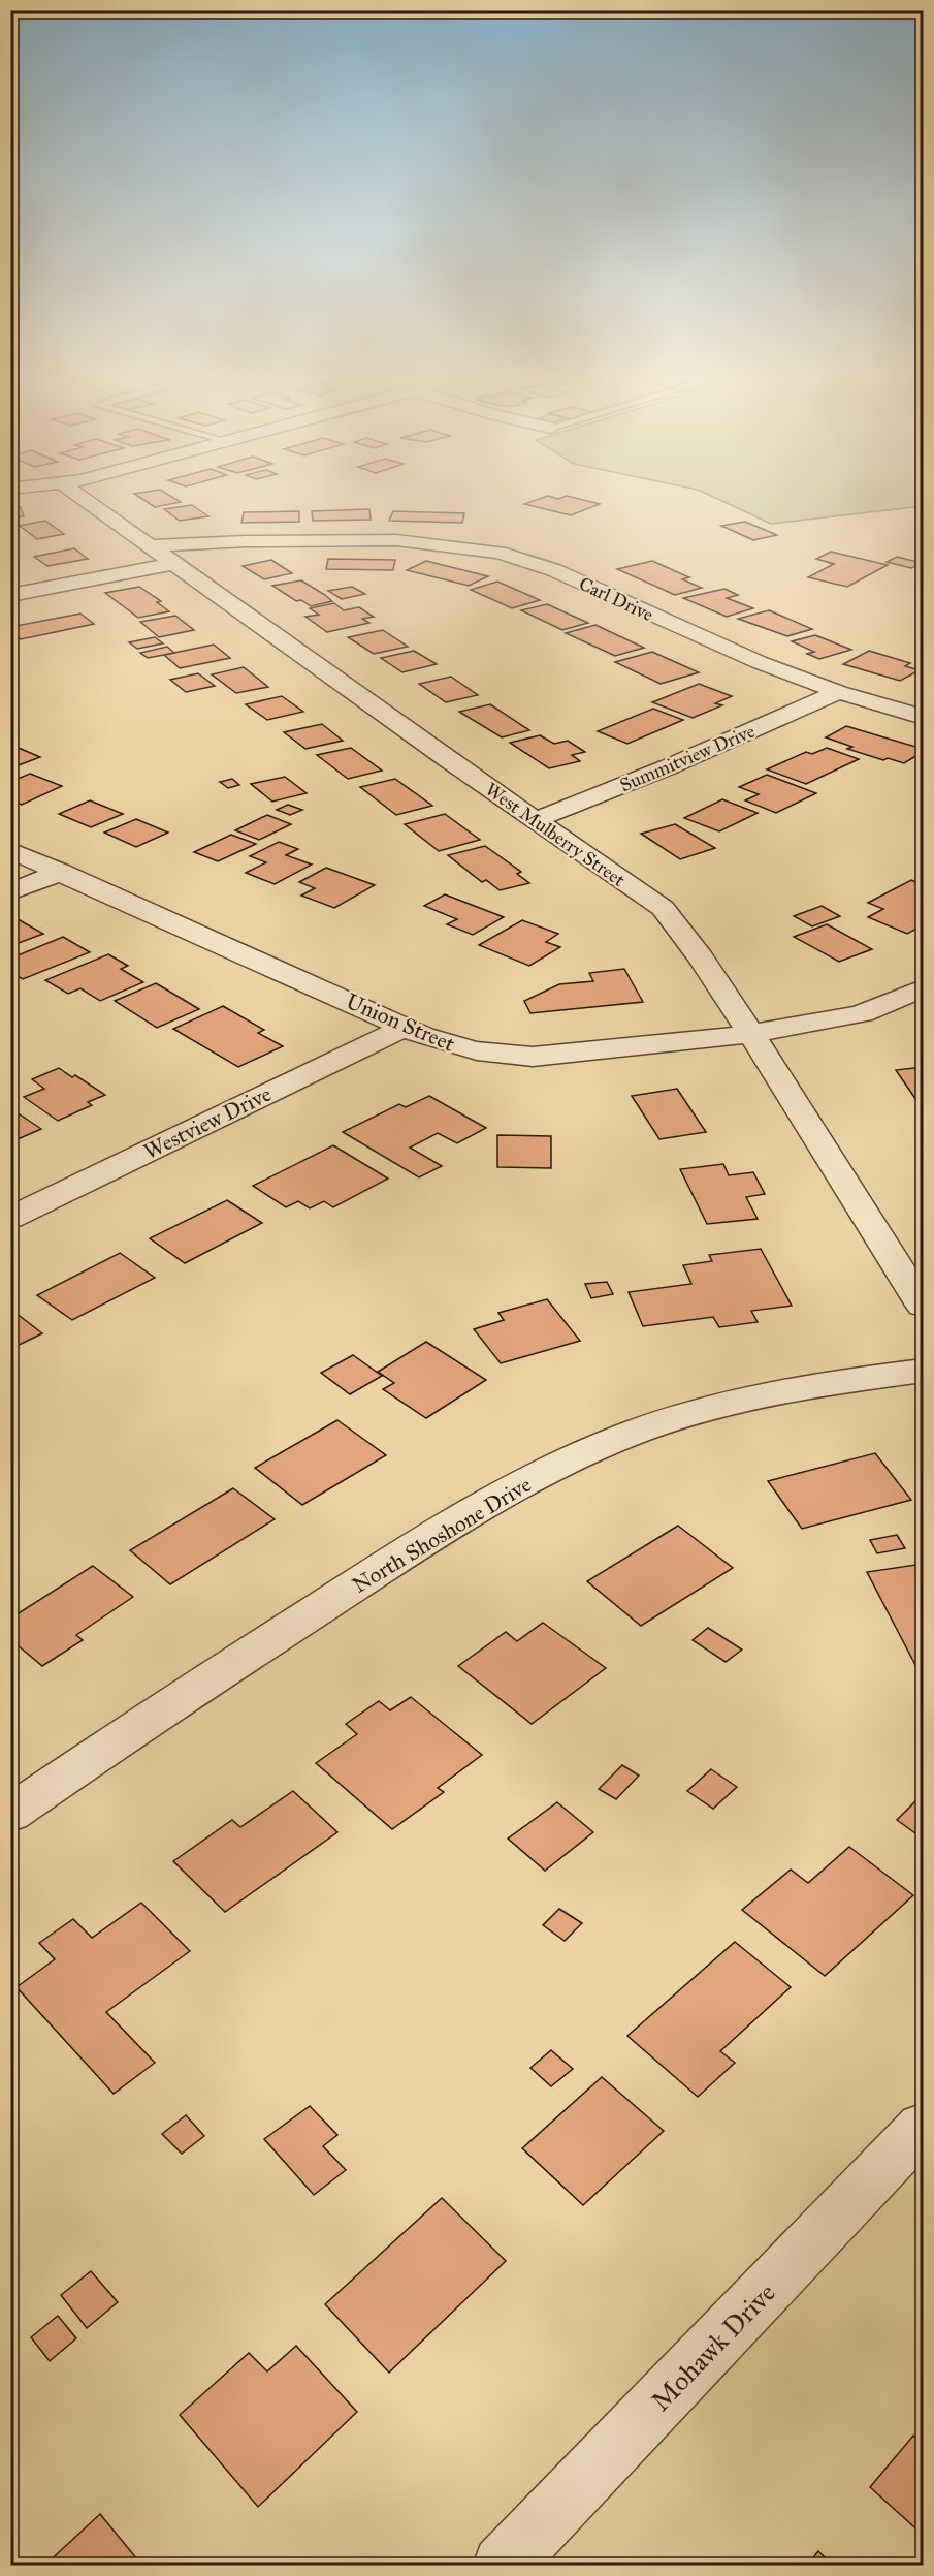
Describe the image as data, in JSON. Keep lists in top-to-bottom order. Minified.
{"streets":{"street":["Carl Drive","Summitview Drive","West Mulberry Street","Union Street","Westview Drive","North Shoshone Drive","Mohawk Drive"]},"crossings":[["Carl Drive","Summitview Drive"],["Carl Drive","West Mulberry Street"],["Summitview Drive","West Mulberry Street"],["West Mulberry Street","Union Street"],["Union Street","Westview Drive"]]}
